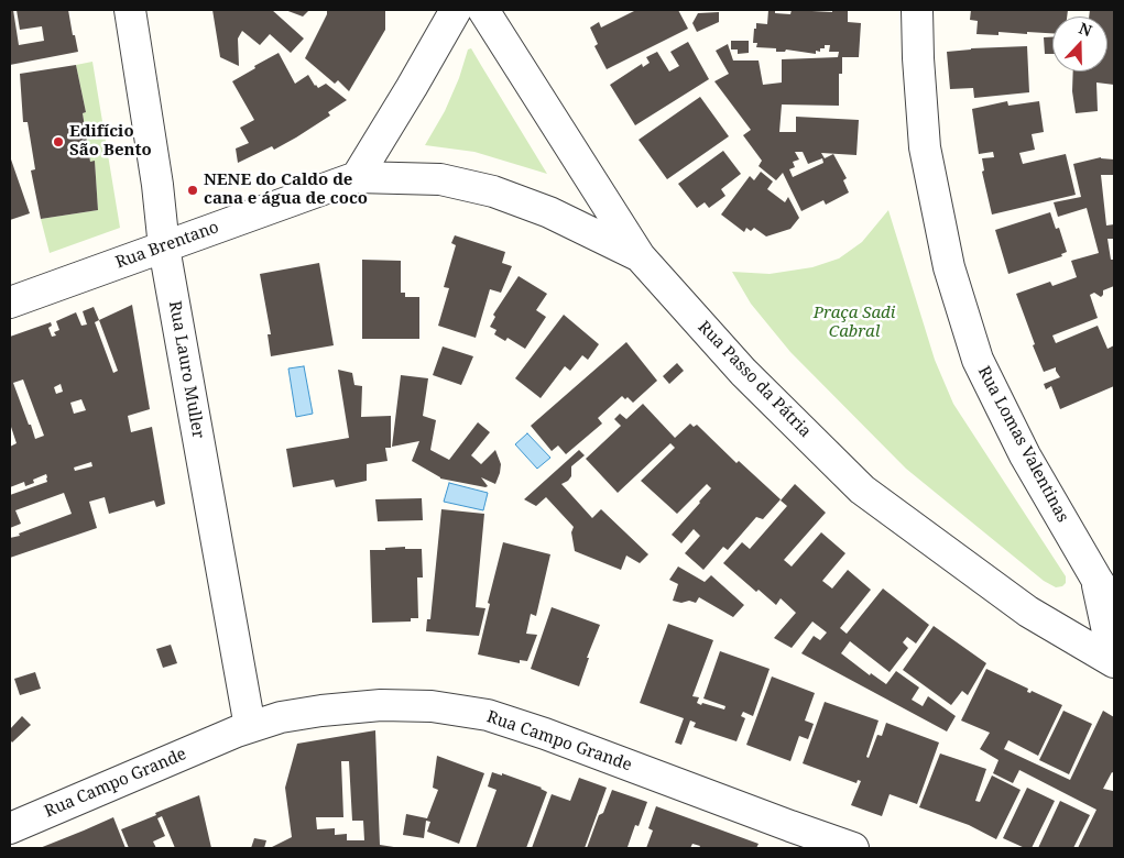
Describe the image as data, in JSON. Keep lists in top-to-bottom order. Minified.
{"streets":{"street":["Rua Brentano","Rua Lauro Muller","Rua Passo da Pátria","Rua Lomas Valentinas","Rua Campo Grande"]},"crossings":[["Rua Brentano","Rua Lauro Muller"],["Rua Brentano","Rua Passo da Pátria"],["Rua Lauro Muller","Rua Campo Grande"],["Rua Passo da Pátria","Rua Lomas Valentinas"]],"parks":["Praça Sadi Cabral"],"places":["Edifício São Bento","NENE do Caldo de cana e água de coco"],"north":"top"}
